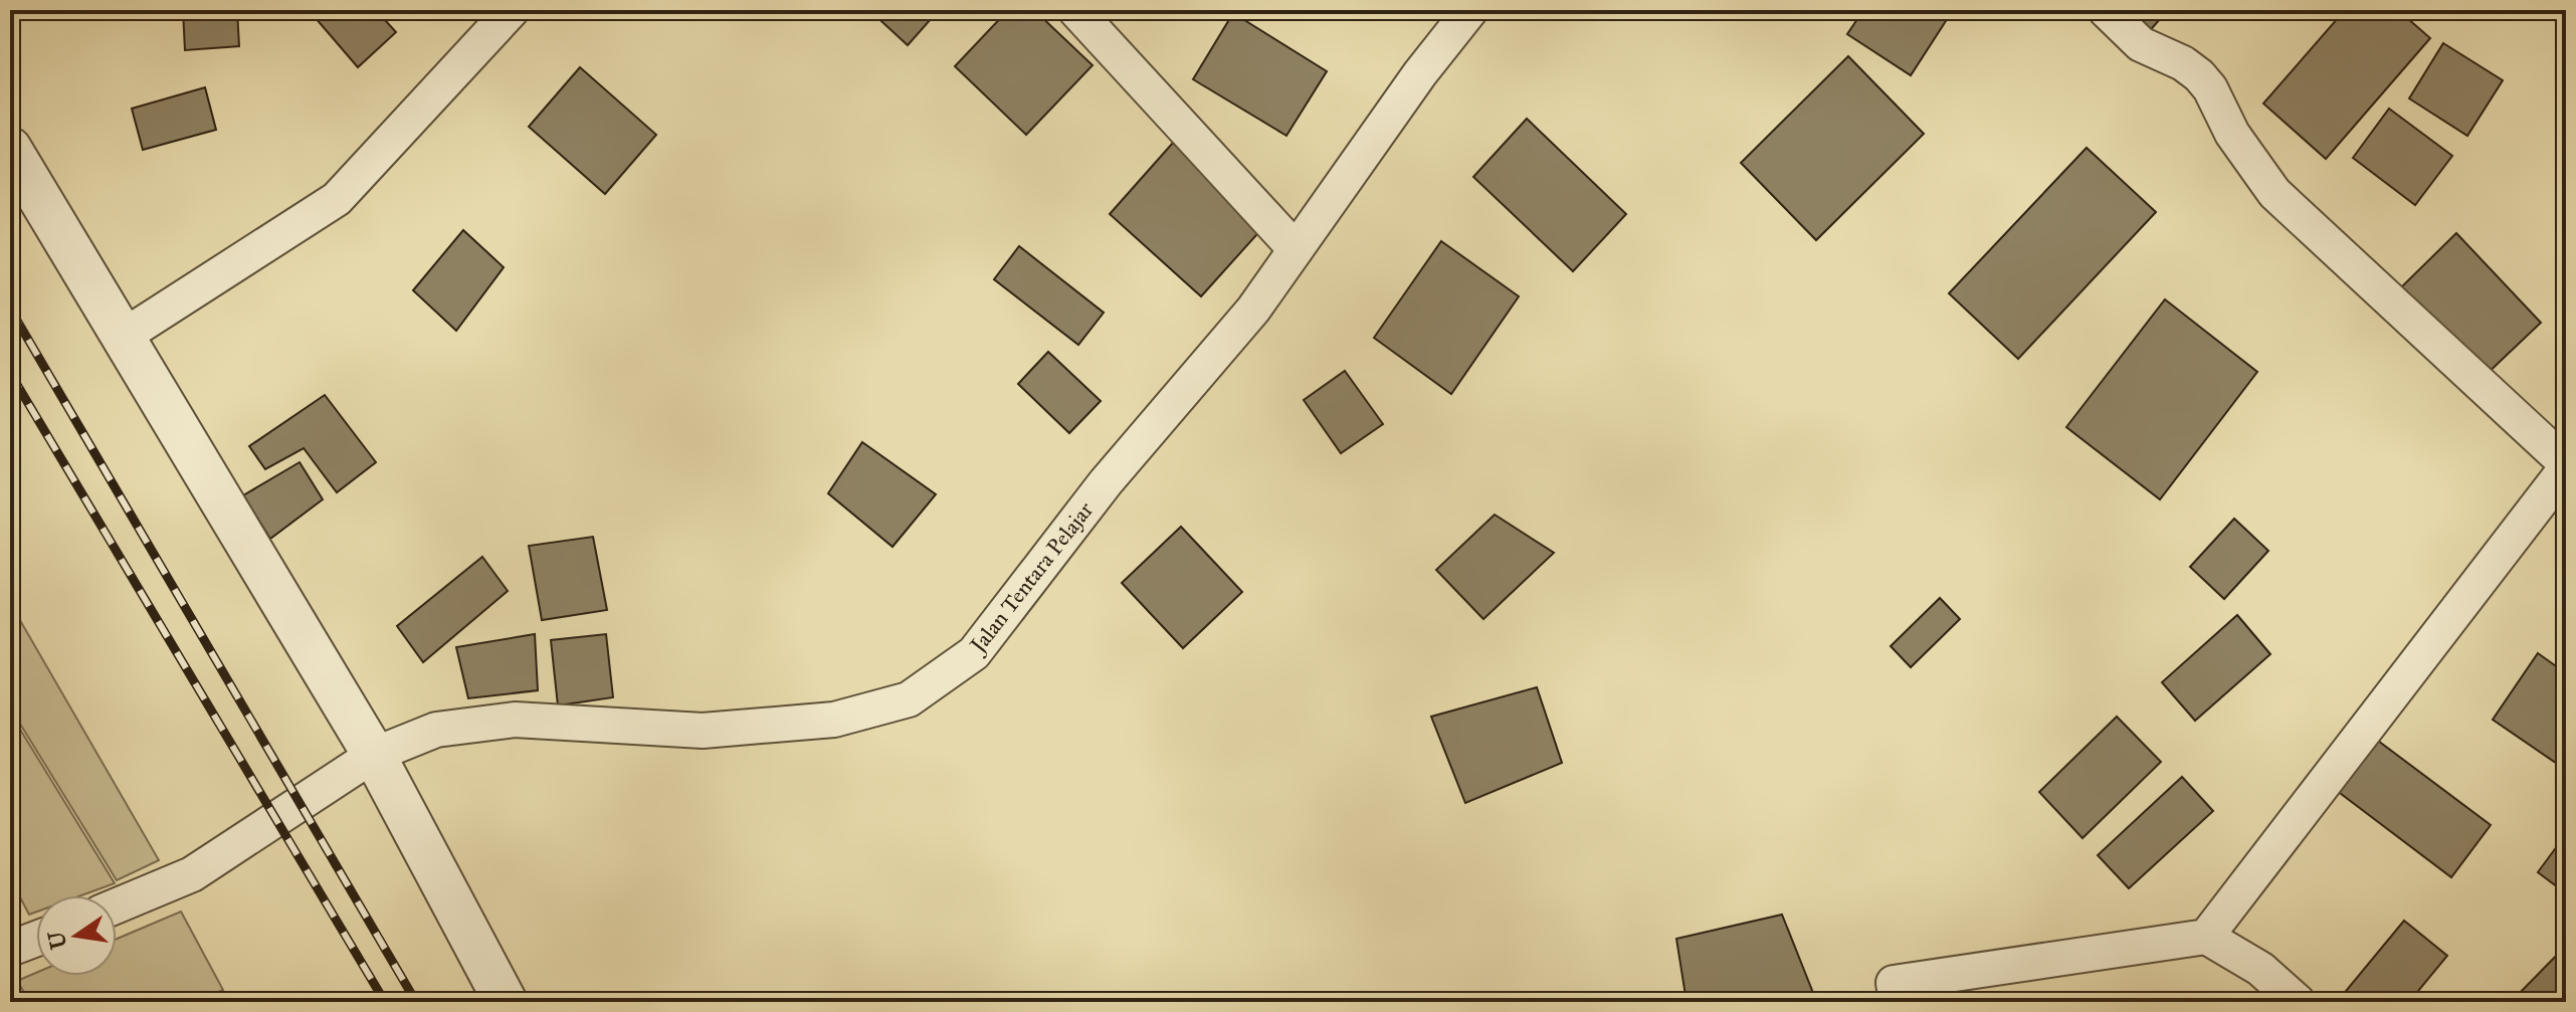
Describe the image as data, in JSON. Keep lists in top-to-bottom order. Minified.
{"streets":{"street":["Jalan Tentara Pelajar"]},"north":"left"}
